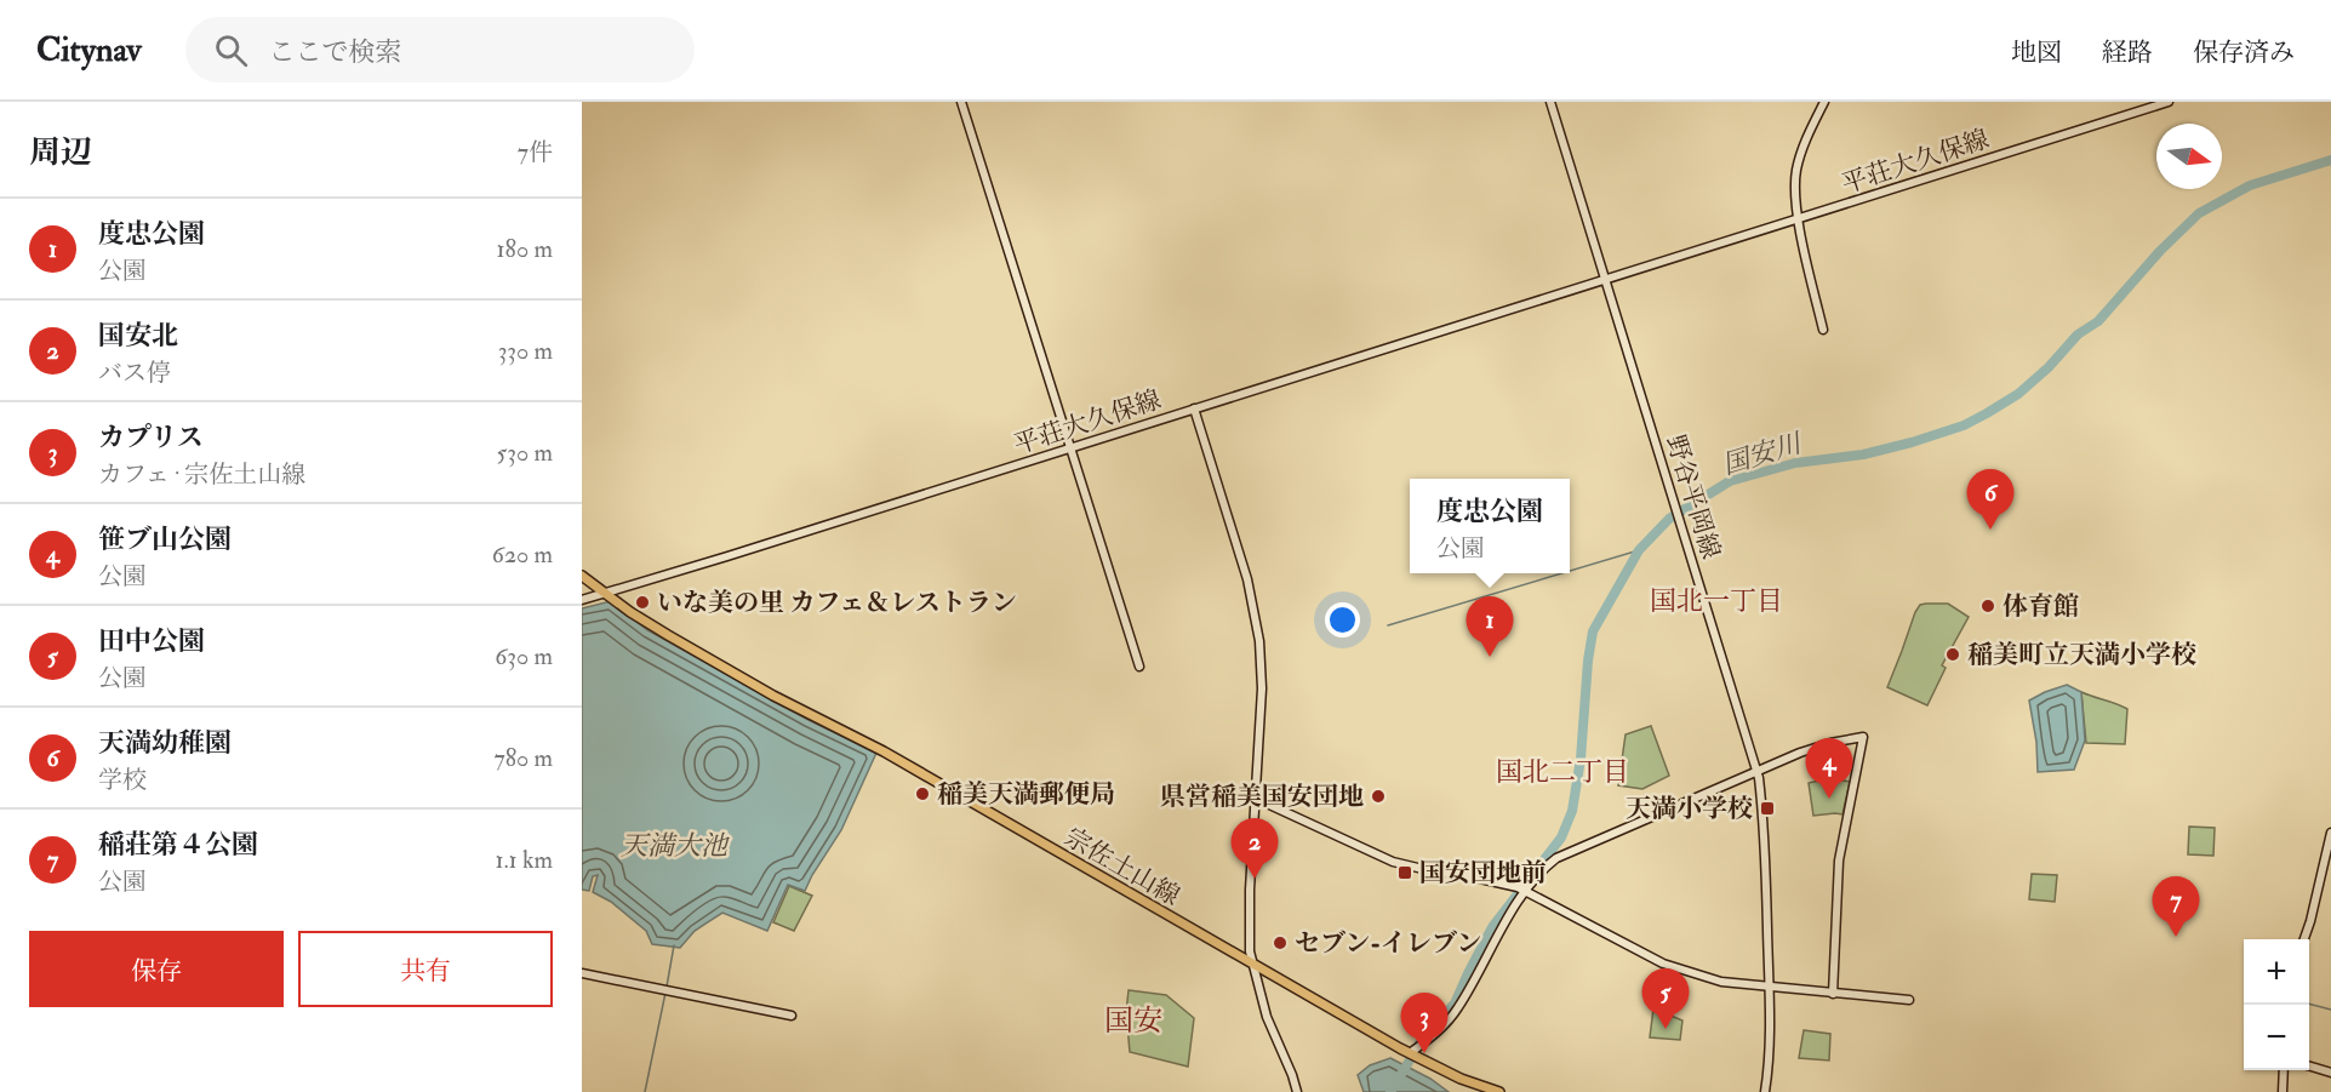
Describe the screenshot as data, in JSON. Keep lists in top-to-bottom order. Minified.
{"streets":{"main road":["宗佐土山線"],"street":["平荘大久保線","野谷平岡線"]},"crossings":[["平荘大久保線","野谷平岡線"],["平荘大久保線","宗佐土山線"]],"districts":["国北一丁目","国北二丁目","国安"],"water":["国安川","天満大池"],"places":{"other":["いな美の里 カフェ＆レストラン","体育館","稲美町立天満小学校","稲美天満郵便局","県営稲美国安団地","セブン-イレブン"],"transit":["天満小学校","国安団地前"]},"north":"right","page":{"header":"Citynav","search":"ここで検索","nav":["地図","経路","保存済み"],"heading":["周辺","7件"],"list":[{"mark":"1","name":"度忠公園","note":"公園","value":"180 m"},{"mark":"2","name":"国安北","note":"バス停","value":"330 m"},{"mark":"3","name":"カプリス","note":"カフェ · 宗佐土山線","value":"530 m"},{"mark":"4","name":"笹ブ山公園","note":"公園","value":"620 m"},{"mark":"5","name":"田中公園","note":"公園","value":"630 m"},{"mark":"6","name":"天満幼稚園","note":"学校","value":"780 m"},{"mark":"7","name":"稲荘第４公園","note":"公園","value":"1.1 km"}],"pins":["6","1","4","2","7","5","3"],"popup":["度忠公園","公園"],"buttons":["保存","共有"],"map_buttons":["+","−"]}}
